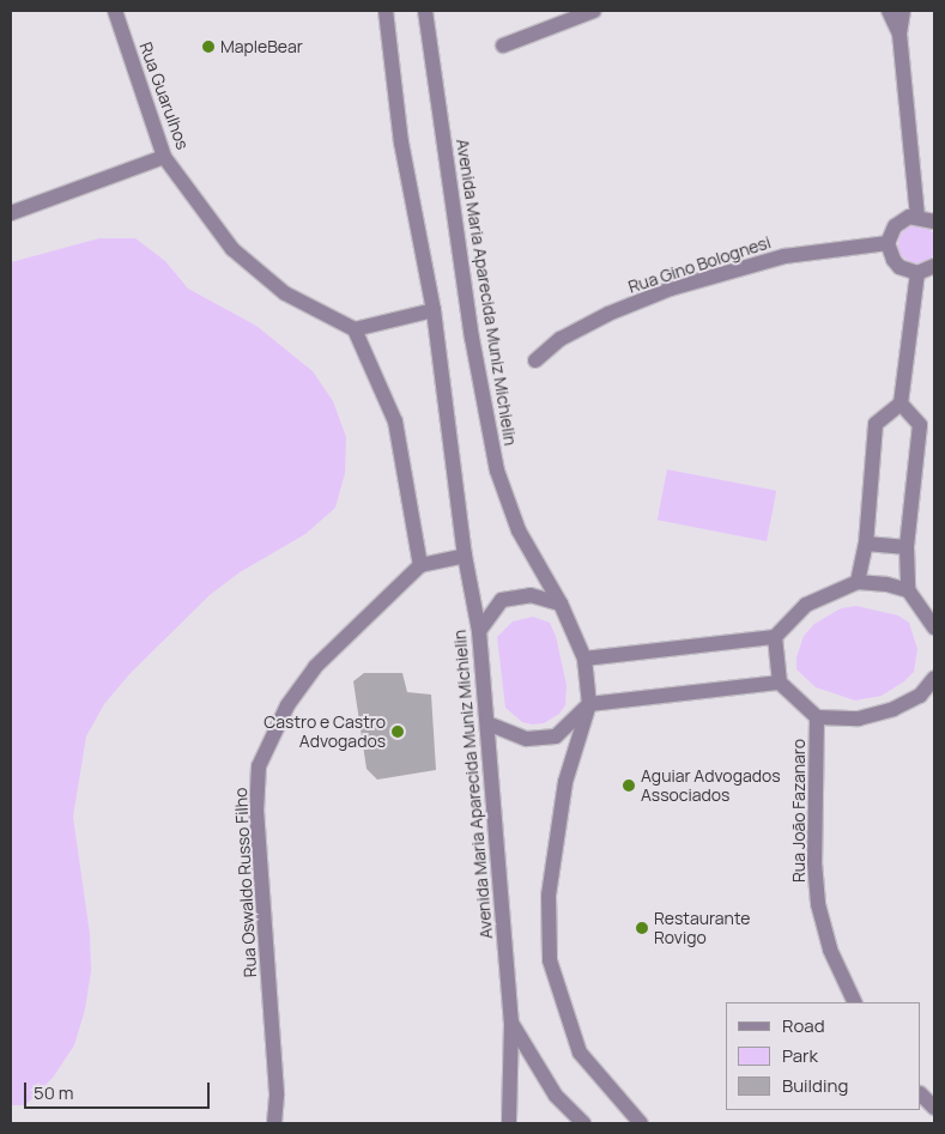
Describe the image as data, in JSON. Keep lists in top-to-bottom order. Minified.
{"streets":{"street":["Rua Guarulhos","Rua Gino Bolognesi","Avenida Maria Aparecida Muniz Michielin","Rua João Fazanaro","Rua Oswaldo Russo Filho"]},"places":["MapleBear","Castro e Castro Advogados","Aguiar Advogados Associados","Restaurante Rovigo"],"legend":["Road","Park","Building"],"scale_bar":"50 m"}
